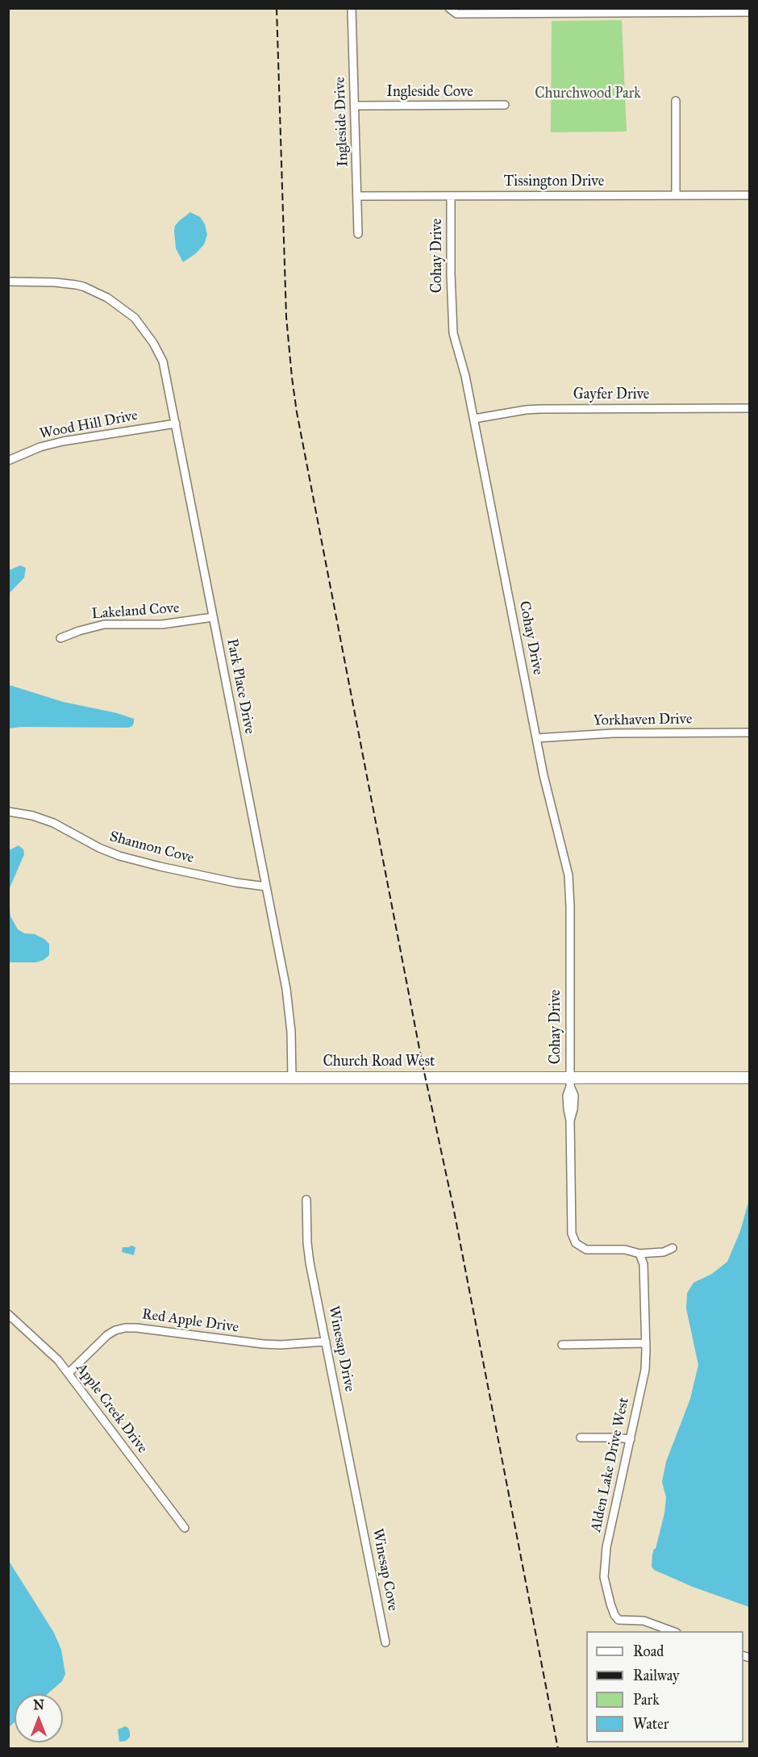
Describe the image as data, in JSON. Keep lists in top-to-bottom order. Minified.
{"streets":{"street":["Ingleside Cove","Ingleside Drive","Tissington Drive","Cohay Drive","Gayfer Drive","Wood Hill Drive","Lakeland Cove","Park Place Drive","Yorkhaven Drive","Shannon Cove","Church Road West","Red Apple Drive","Winesap Drive","Apple Creek Drive","Alden Lake Drive West","Winesap Cove"]},"crossings":[["Ingleside Cove","Ingleside Drive"],["Ingleside Drive","Tissington Drive"],["Tissington Drive","Cohay Drive"],["Cohay Drive","Gayfer Drive"],["Cohay Drive","Yorkhaven Drive"],["Cohay Drive","Church Road West"],["Cohay Drive","Alden Lake Drive West"],["Wood Hill Drive","Park Place Drive"],["Lakeland Cove","Park Place Drive"],["Park Place Drive","Shannon Cove"],["Park Place Drive","Church Road West"],["Red Apple Drive","Winesap Drive"],["Red Apple Drive","Apple Creek Drive"],["Winesap Drive","Winesap Cove"]],"parks":["Churchwood Park"],"legend":["Road","Railway","Park","Water"],"north":"top"}
